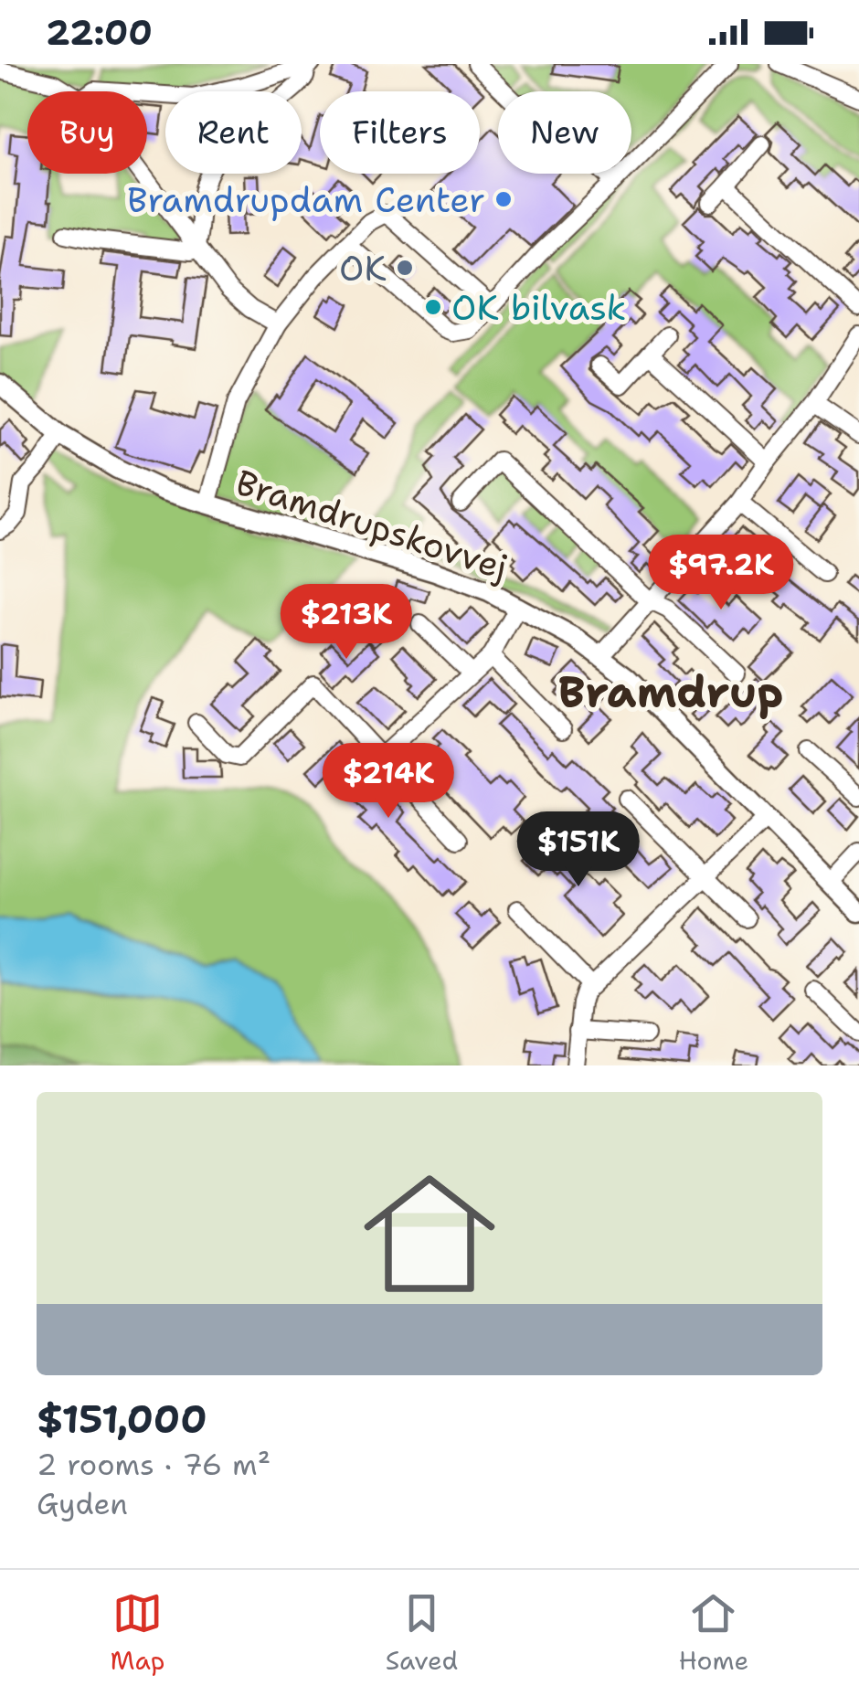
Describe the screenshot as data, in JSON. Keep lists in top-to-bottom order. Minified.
{"streets":{"street":["Bramdrupskovvej"]},"districts":["Bramdrup"],"places":["Bramdrupdam Center","OK","OK bilvask"],"page":{"status":"22:00","chip":["Buy","Rent","Filters","New"],"price":["$97.2K","$213K","$214K","$151K"],"list":[{"name":"$151,000","note":"2 rooms · 76 m² · Gyden"}],"tabs":["Map","Saved","Home"]}}
